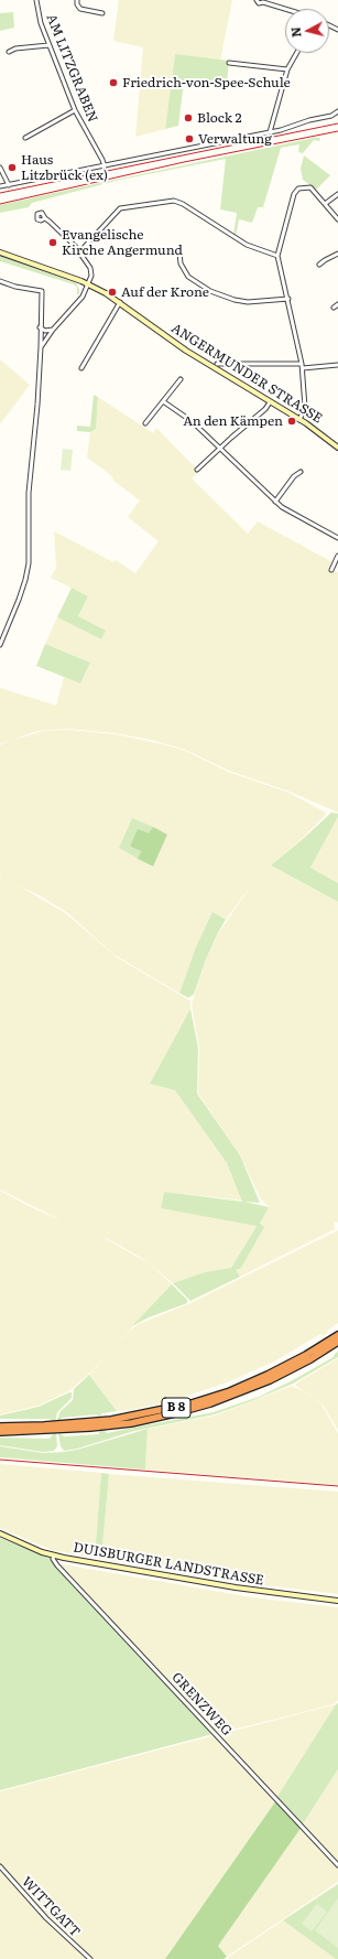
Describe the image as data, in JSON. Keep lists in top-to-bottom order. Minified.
{"streets":{"highway":["B 8"],"main road":["ANGERMUNDER STRASSE","DUISBURGER LANDSTRASSE"],"street":["AM LITZGRABEN","GRENZWEG","WITTGATT"]},"crossings":[["DUISBURGER LANDSTRASSE","GRENZWEG"]],"places":["Friedrich-von-Spee-Schule","Block 2","Verwaltung","Haus Litzbrück (ex)","Evangelische Kirche Angermund","Auf der Krone","An den Kämpen"],"north":"left"}
